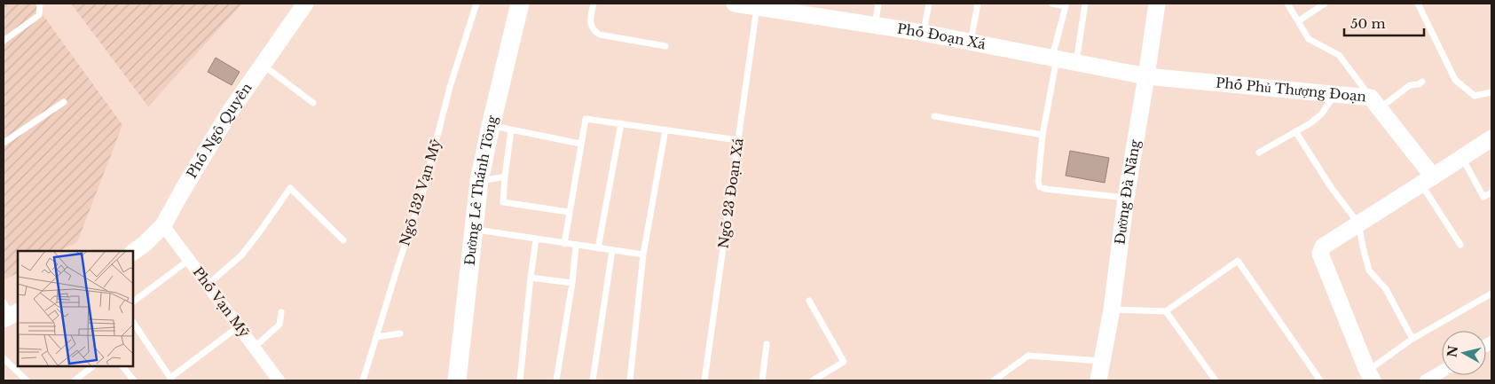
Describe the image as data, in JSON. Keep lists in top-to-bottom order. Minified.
{"streets":{"main road":["Đường Lê Thánh Tông"],"street":["Phố Đoạn Xá","Phố Phủ Thượng Đoạn","Phố Ngô Quyền","Đường Đà Nẵng","Phố Vạn Mỹ"],"lane":["Ngõ 132 Vạn Mỹ","Ngõ 23 Đoạn Xá"]},"crossings":[["Phố Đoạn Xá","Phố Phủ Thượng Đoạn"],["Phố Đoạn Xá","Đường Đà Nẵng"],["Phố Đoạn Xá","Ngõ 23 Đoạn Xá"],["Phố Phủ Thượng Đoạn","Đường Đà Nẵng"],["Phố Ngô Quyền","Phố Vạn Mỹ"]],"scale_bar":"50 m","north":"left"}
